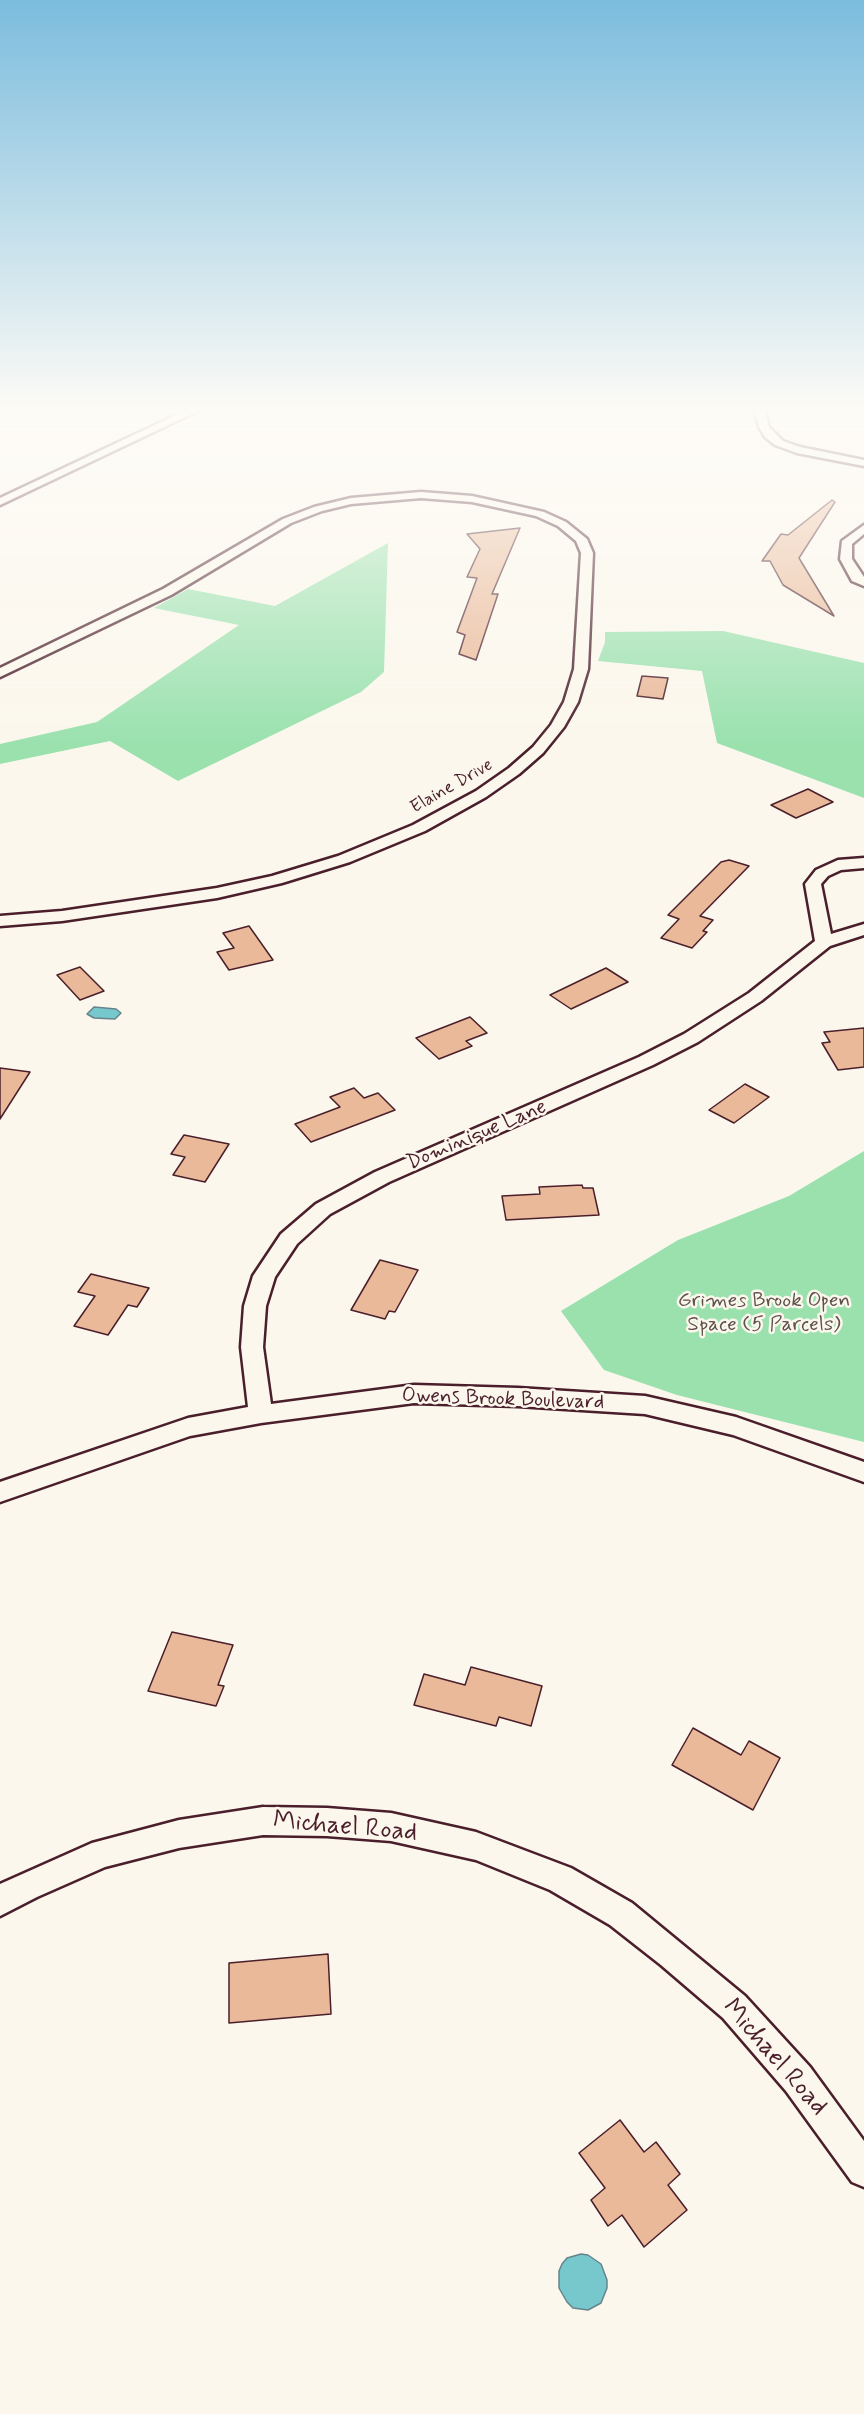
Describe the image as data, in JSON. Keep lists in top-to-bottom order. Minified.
{"streets":{"street":["Elaine Drive","Dominique Lane","Owens Brook Boulevard","Michael Road"]},"crossings":[["Dominique Lane","Owens Brook Boulevard"]],"parks":["Grimes Brook Open Space (5 Parcels)"]}
